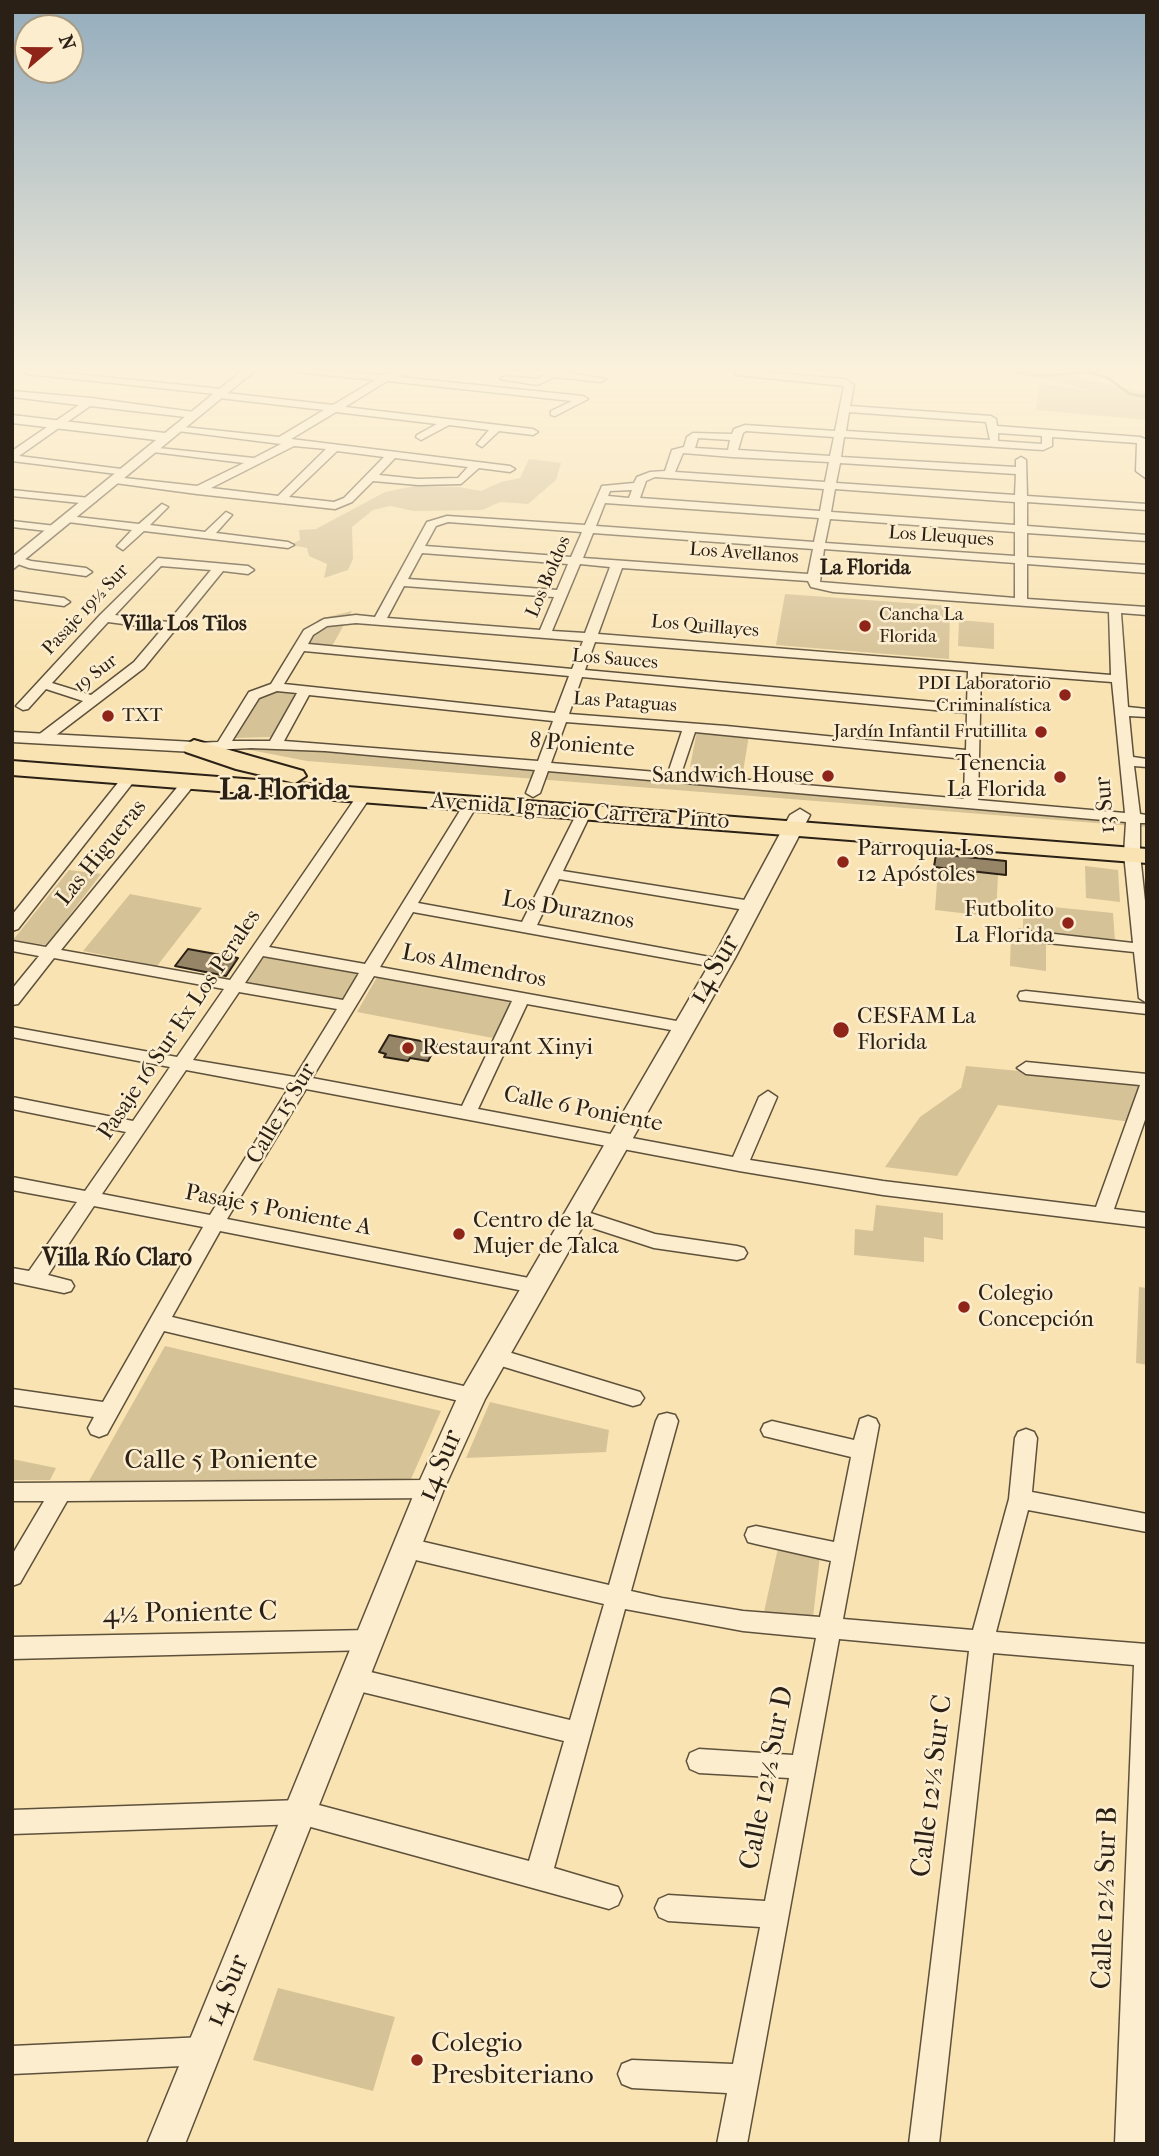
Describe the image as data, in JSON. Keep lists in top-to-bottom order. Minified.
{"streets":{"main road":["Avenida Ignacio Carrera Pinto"],"street":["Los Lleuques","Los Avellanos","Los Boldos","Pasaje 19½ Sur","Los Quillayes","Los Sauces","19 Sur","Las Pataguas","8 Poniente","13 Sur","Las Higueras","Los Duraznos","Los Almendros","14 Sur","Pasaje 16 Sur Ex Los Perales","Calle 6 Poniente","Calle 15 Sur","Pasaje 5 Poniente A","Calle 5 Poniente","4½ Poniente C","Calle 12½ Sur D","Calle 12½ Sur C","Calle 12½ Sur B"]},"crossings":[["Los Lleuques","Los Avellanos"],["Los Lleuques","Los Boldos"],["Los Avellanos","Los Boldos"],["Los Avellanos","13 Sur"],["Los Boldos","Los Quillayes"],["Pasaje 19½ Sur","19 Sur"],["Los Quillayes","Los Sauces"],["Los Quillayes","13 Sur"],["19 Sur","8 Poniente"],["8 Poniente","13 Sur"],["8 Poniente","Avenida Ignacio Carrera Pinto"],["13 Sur","Avenida Ignacio Carrera Pinto"],["Avenida Ignacio Carrera Pinto","Las Higueras"],["Avenida Ignacio Carrera Pinto","14 Sur"],["Avenida Ignacio Carrera Pinto","Pasaje 16 Sur Ex Los Perales"],["Avenida Ignacio Carrera Pinto","Calle 15 Sur"],["Los Duraznos","14 Sur"],["Los Duraznos","Calle 15 Sur"],["Los Almendros","14 Sur"],["Los Almendros","Pasaje 16 Sur Ex Los Perales"],["Los Almendros","Calle 15 Sur"],["14 Sur","Calle 6 Poniente"],["14 Sur","Pasaje 5 Poniente A"],["14 Sur","Calle 5 Poniente"],["14 Sur","4½ Poniente C"],["Pasaje 16 Sur Ex Los Perales","Calle 6 Poniente"],["Pasaje 16 Sur Ex Los Perales","Pasaje 5 Poniente A"],["Calle 6 Poniente","Calle 15 Sur"],["Calle 15 Sur","Pasaje 5 Poniente A"]],"districts":["La Florida","Villa Los Tilos","La Florida","Villa Río Claro"],"places":["Cancha La Florida","PDI Laboratorio Criminalística","TXT","Jardín Infantil Frutillita","Sandwich House","Tenencia La Florida","Parroquia Los 12 Apóstoles","Futbolito La Florida","CESFAM La Florida","Restaurant Xinyi","Centro de la Mujer de Talca","Colegio Concepción","Colegio Presbiteriano"],"north":"right"}
